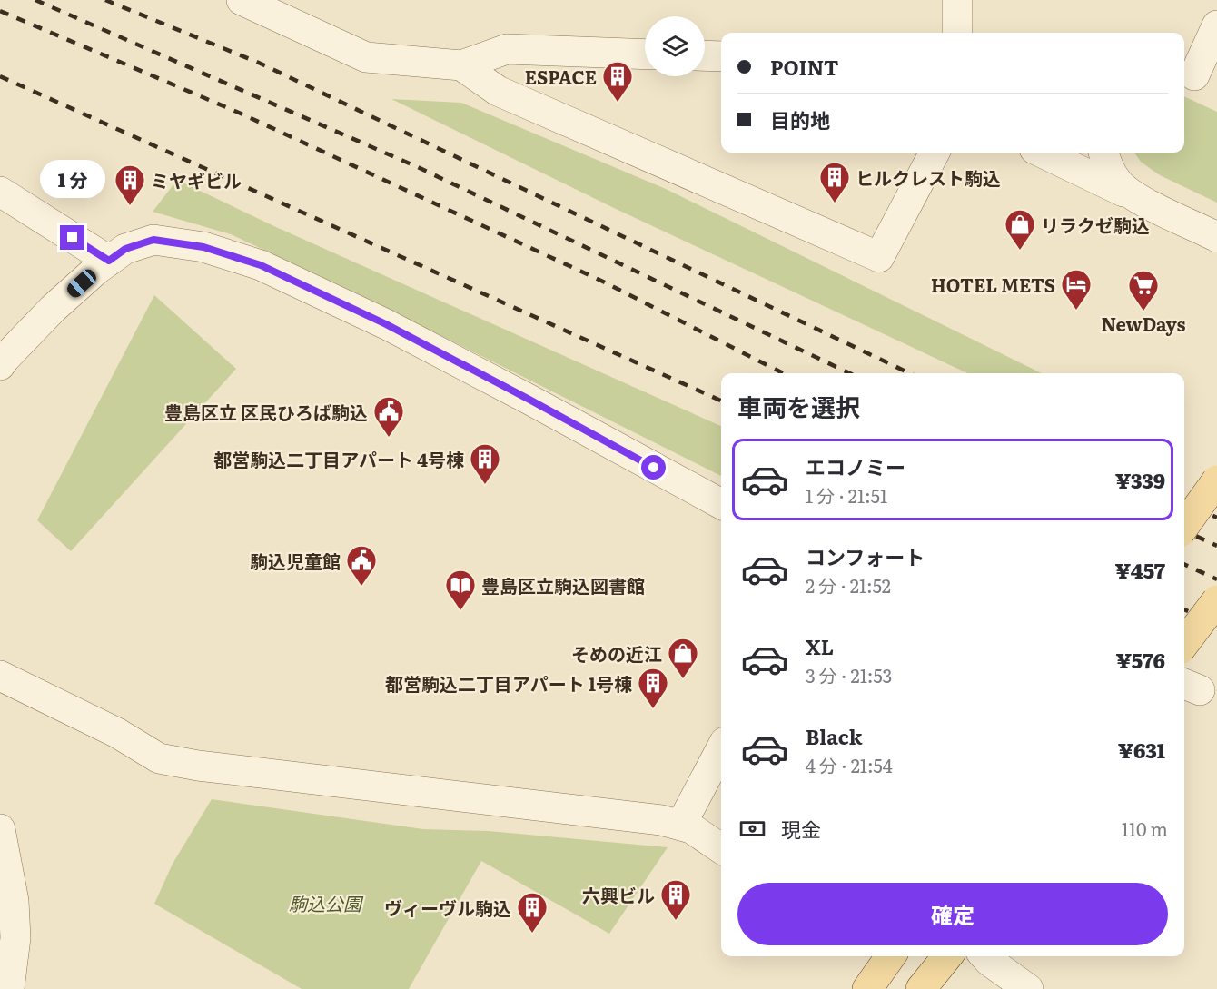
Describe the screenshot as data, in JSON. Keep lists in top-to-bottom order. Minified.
{"parks":["駒込公園"],"places":{"building":["ESPACE","ヒルクレスト駒込","ミヤギビル","都営駒込二丁目アパート 4号棟","都営駒込二丁目アパート 1号棟","六興ビル","ヴィーヴル駒込"],"shop":["リラクゼ駒込","そめの近江"],"hotel":["HOTEL METS"],"supermarket":["NewDays"],"public building":["豊島区立 区民ひろば駒込","駒込児童館"],"library":["豊島区立駒込図書館"]},"page":{"banner":["POINT","目的地"],"bubble":"1 分","heading":"車両を選択","list":[{"name":"エコノミー","note":"1 分 · 21:51","value":"¥339"},{"name":"コンフォート","note":"2 分 · 21:52","value":"¥457"},{"name":"XL","note":"3 分 · 21:53","value":"¥576"},{"name":"Black","note":"4 分 · 21:54","value":"¥631"}],"pay":["現金","110 m"],"buttons":"確定"}}
